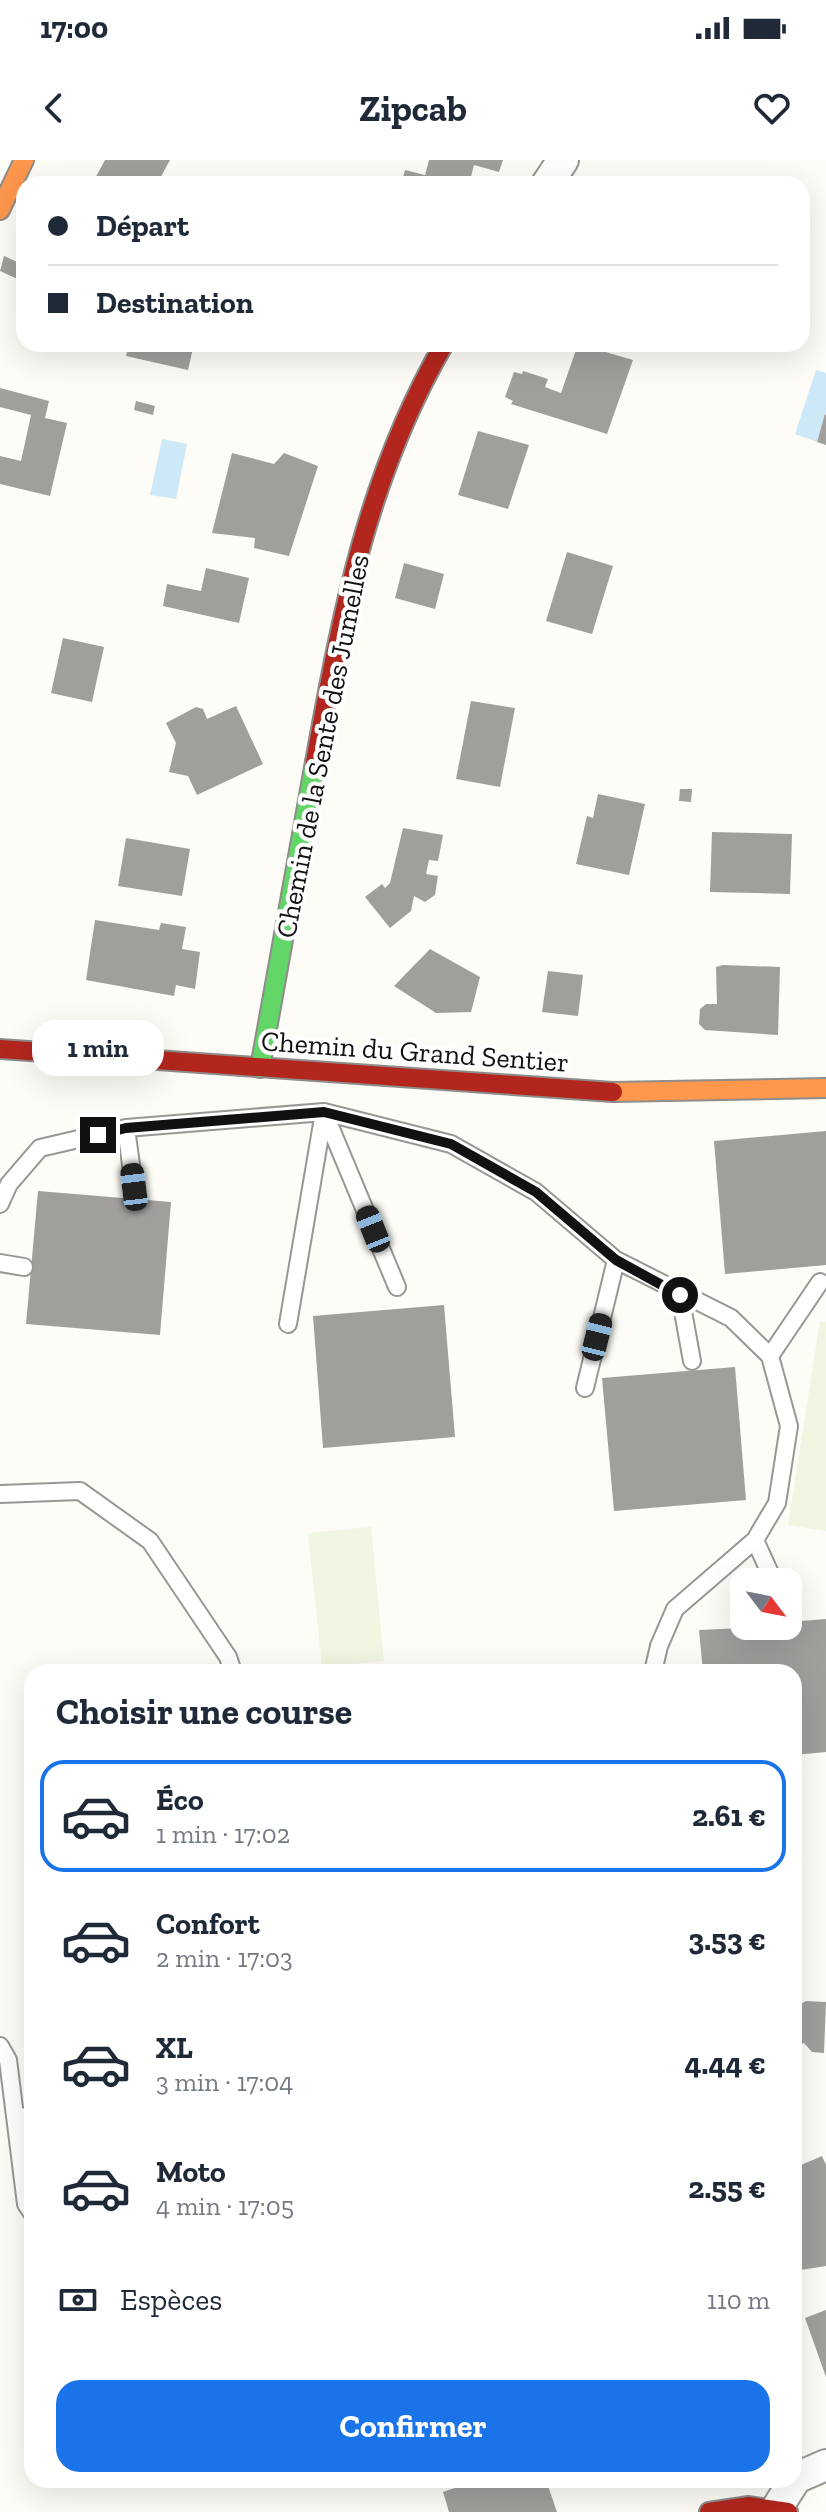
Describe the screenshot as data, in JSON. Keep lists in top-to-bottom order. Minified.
{"streets":{"street":["Chemin de la Sente des Jumelles","Chemin du Grand Sentier"]},"crossings":[["Chemin de la Sente des Jumelles","Chemin du Grand Sentier"]],"north":"bottom right","page":{"status":"17:00","header":"Zipcab","banner":["Départ","Destination"],"bubble":"1 min","heading":"Choisir une course","list":[{"name":"Éco","note":"1 min · 17:02","value":"2.61 €"},{"name":"Confort","note":"2 min · 17:03","value":"3.53 €"},{"name":"XL","note":"3 min · 17:04","value":"4.44 €"},{"name":"Moto","note":"4 min · 17:05","value":"2.55 €"}],"pay":["Espèces","110 m"],"buttons":"Confirmer"}}
